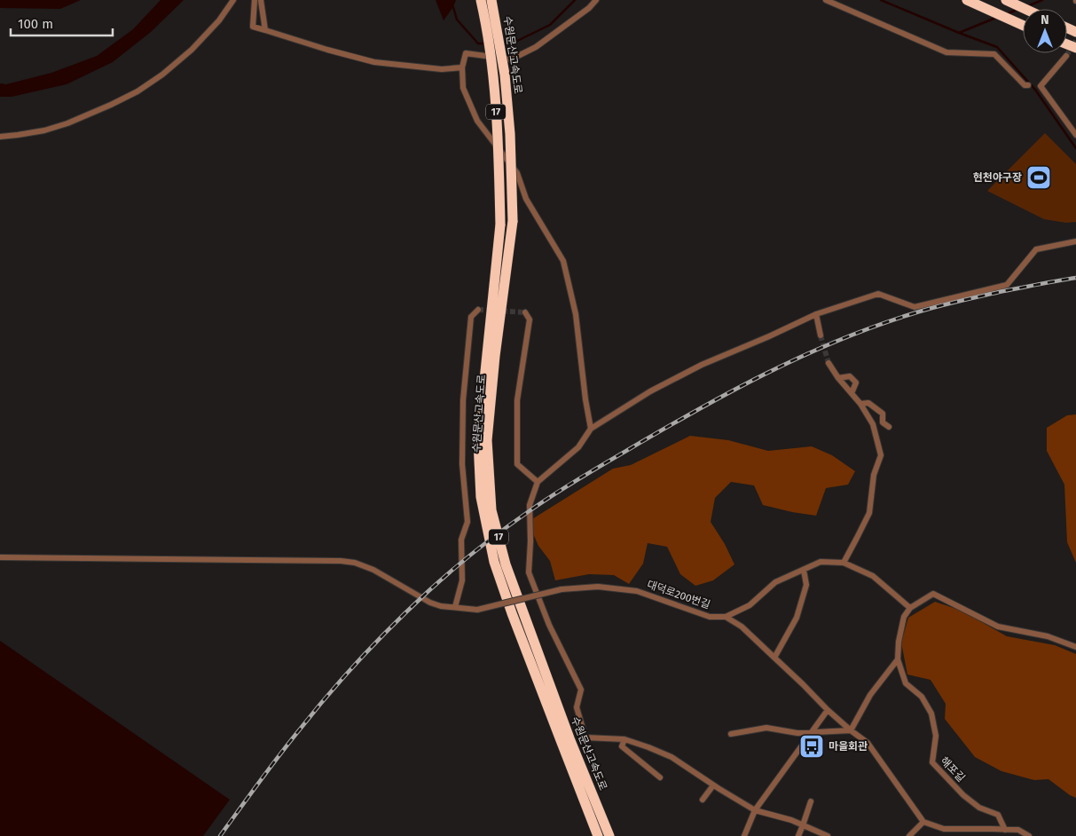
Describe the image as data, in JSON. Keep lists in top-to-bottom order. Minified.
{"streets":{"highway":["수원문산고속도로","17"],"street":["대덕로200번길","해포길"]},"places":{"sports":["현천야구장"],"bus stop":["마을회관"]},"scale_bar":"100 m","north":"top"}
